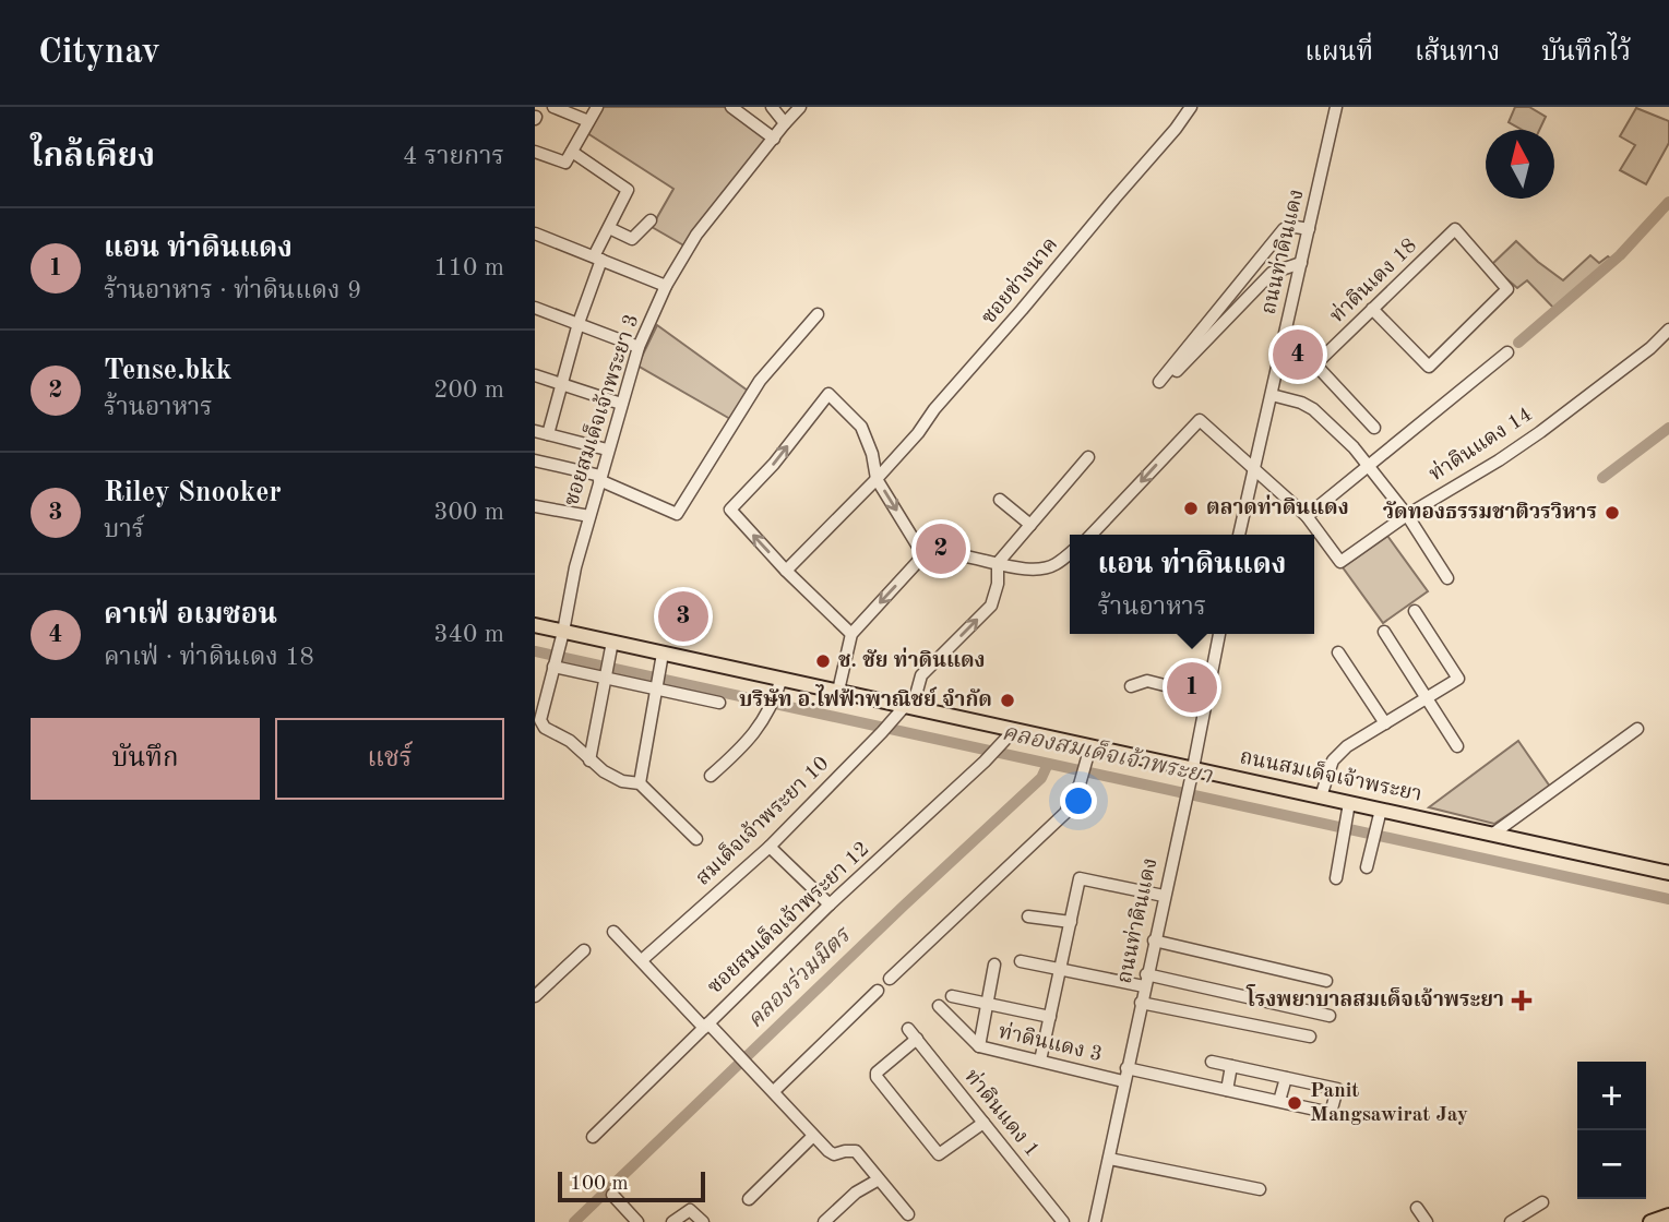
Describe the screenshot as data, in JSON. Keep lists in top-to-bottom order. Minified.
{"streets":{"main road":["ถนนสมเด็จเจ้าพระยา"],"street":["ถนนท่าดินแดง","ซอยช่างนาค","ท่าดินเดง 18","ซอยสมเด็จเจ้าพระยา 3","ท่าดินแดง 14","สมเด็จเจ้าพระยา 10","ซอยสมเด็จเจ้าพระยา 12","ท่าดินแดง 3","ท่าดินแดง 1"]},"crossings":[["ถนนท่าดินแดง","ท่าดินแดง 14"],["ถนนท่าดินแดง","ถนนสมเด็จเจ้าพระยา"],["ถนนท่าดินแดง","ท่าดินแดง 3"],["ซอยสมเด็จเจ้าพระยา 3","ถนนสมเด็จเจ้าพระยา"],["ถนนสมเด็จเจ้าพระยา","สมเด็จเจ้าพระยา 10"],["ถนนสมเด็จเจ้าพระยา","ซอยสมเด็จเจ้าพระยา 12"]],"water":["คลองสมเด็จเจ้าพระยา","คลองร่วมมิตร"],"places":{"other":["ตลาดท่าดินแดง","วัดทองธรรมชาติวรวิหาร","ช. ชัย ท่าดินแดง","บริษัท อ.ไฟฟ้าพาณิชย์ จำกัด","Panit Mangsawirat Jay"],"health":["โรงพยาบาลสมเด็จเจ้าพระยา"]},"scale_bar":"100 m","north":"top","page":{"header":"Citynav","nav":["แผนที่","เส้นทาง","บันทึกไว้"],"heading":["ใกล้เคียง","4 รายการ"],"list":[{"mark":"1","name":"แอน ท่าดินแดง","note":"ร้านอาหาร · ท่าดินแดง 9","value":"110 m"},{"mark":"2","name":"Tense.bkk","note":"ร้านอาหาร","value":"200 m"},{"mark":"3","name":"Riley Snooker","note":"บาร์","value":"300 m"},{"mark":"4","name":"คาเฟ่ อเมซอน","note":"คาเฟ่ · ท่าดินเดง 18","value":"340 m"}],"pins":["4","2","3","1"],"popup":["แอน ท่าดินแดง","ร้านอาหาร"],"buttons":["บันทึก","แชร์"],"map_buttons":["+","−"],"scale":"100 m"}}
